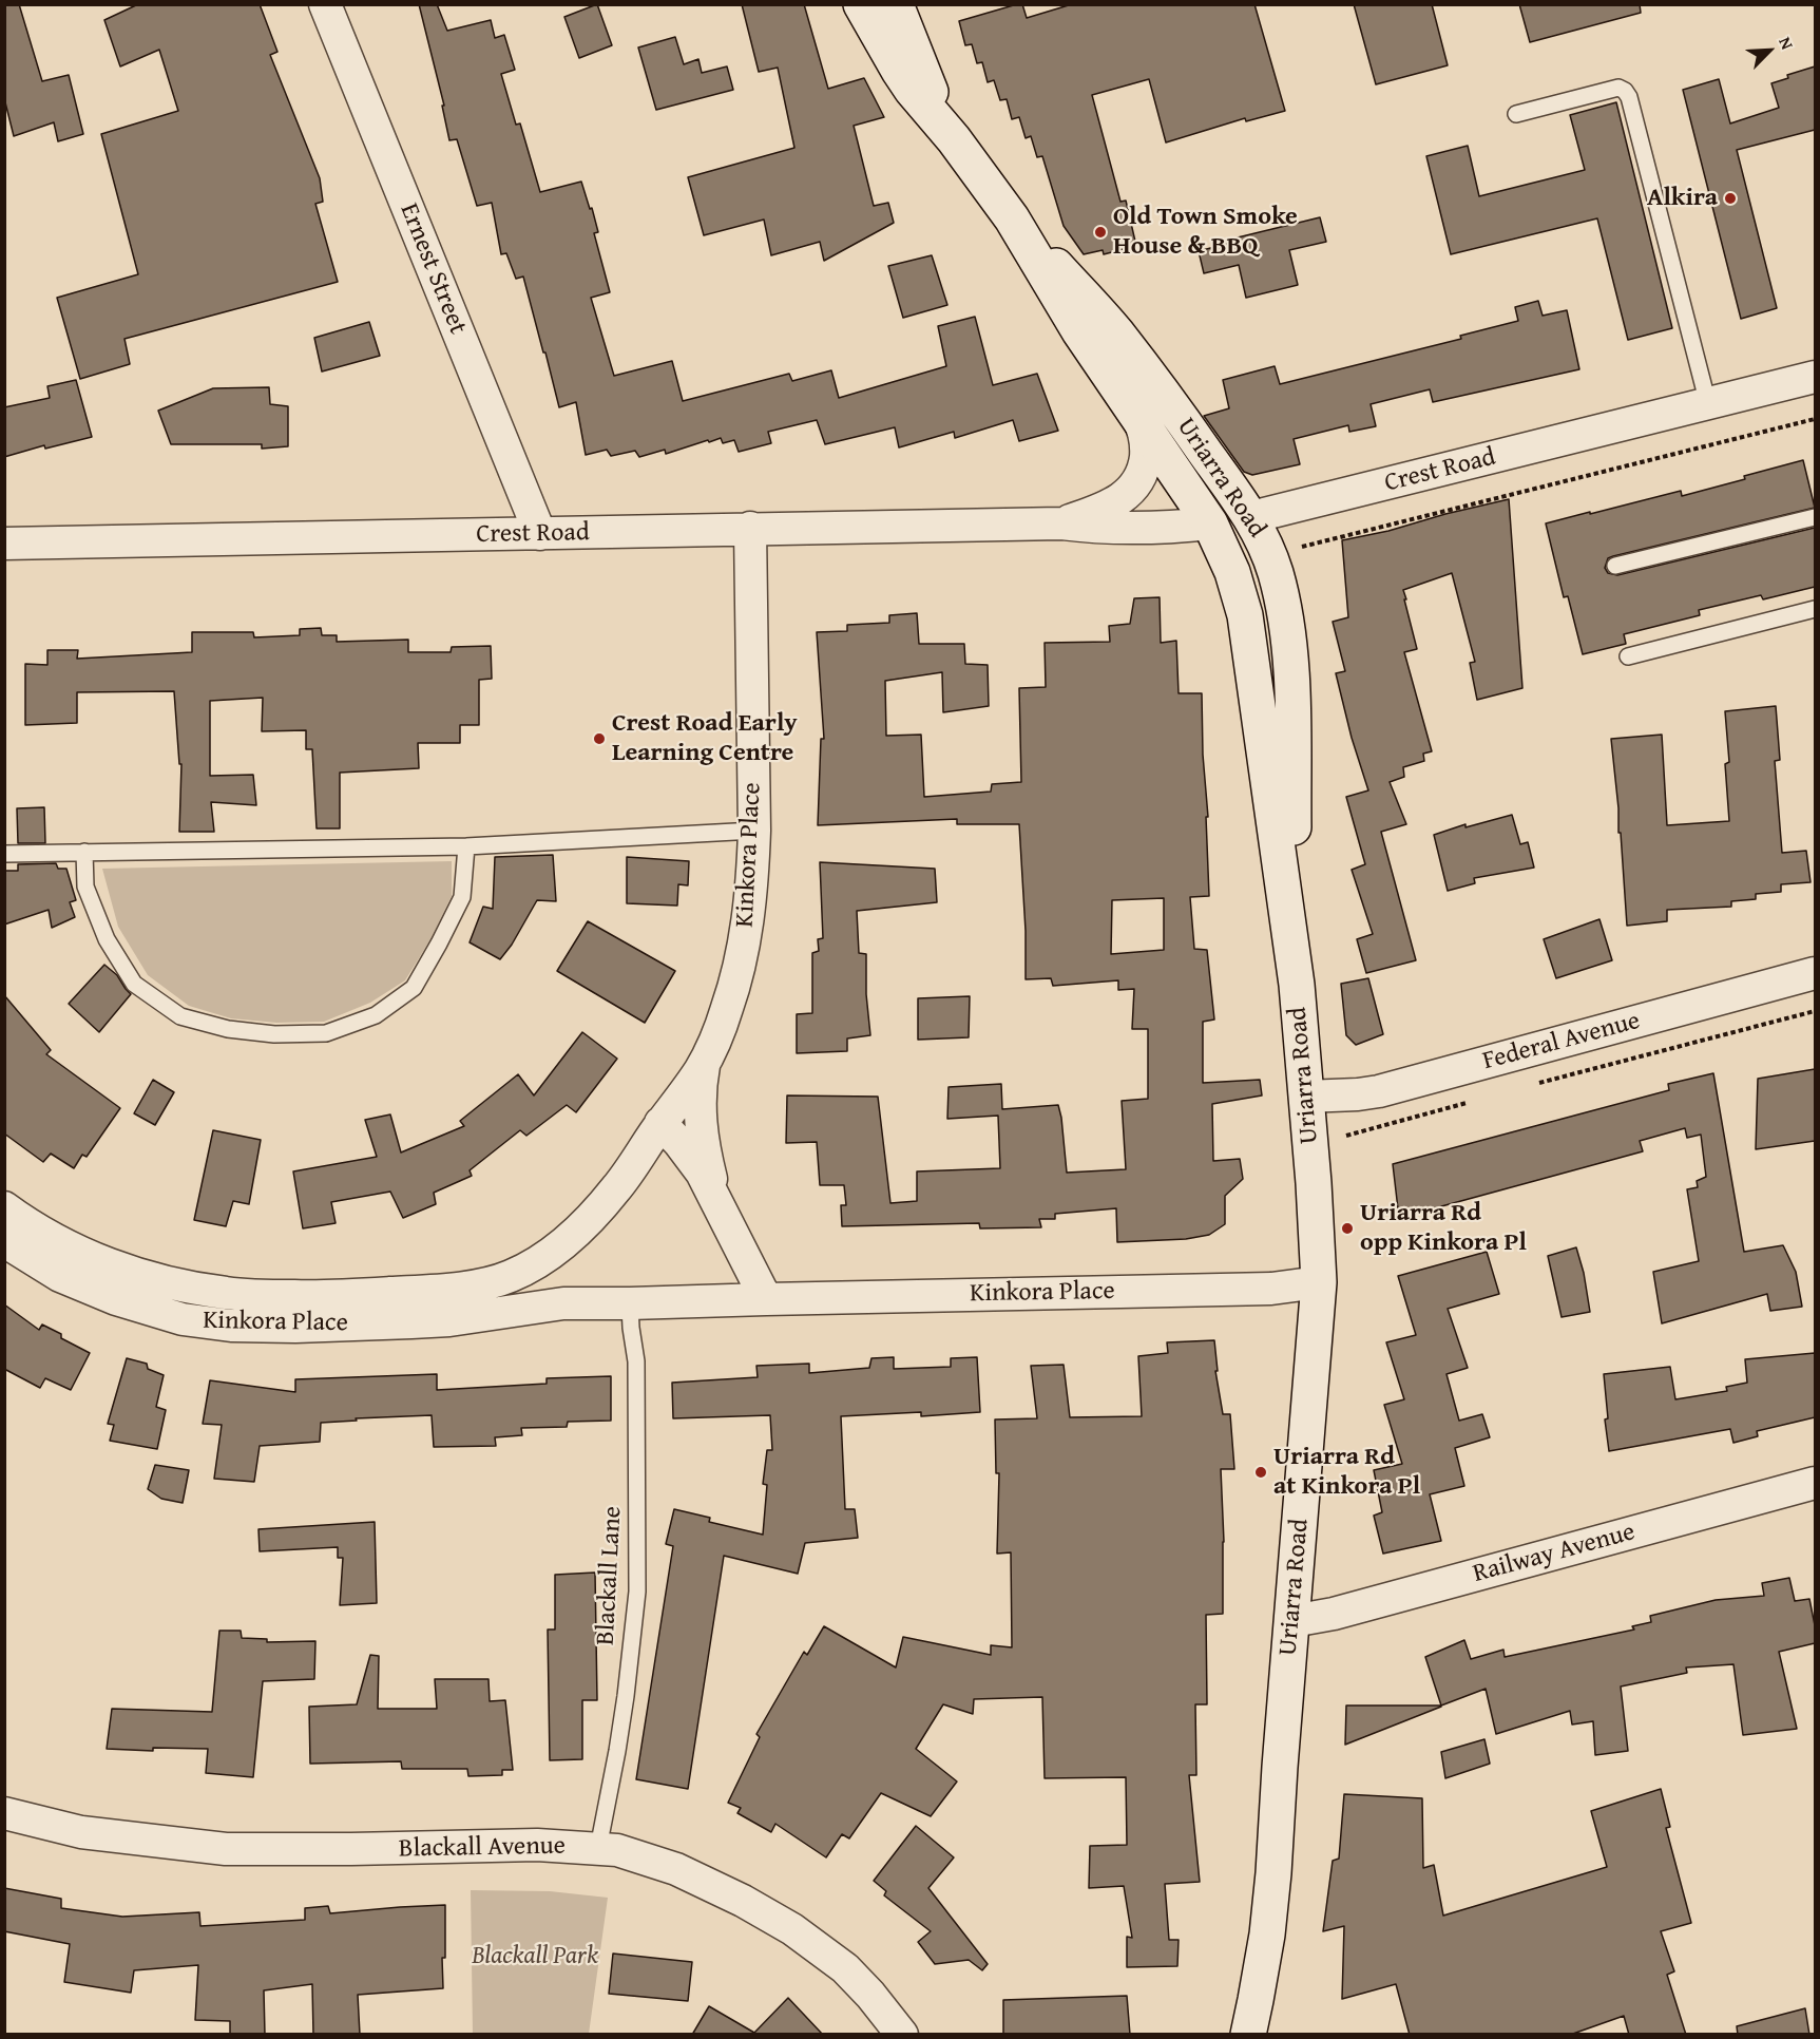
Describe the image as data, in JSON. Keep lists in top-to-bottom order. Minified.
{"streets":{"main road":["Crest Road","Uriarra Road"],"street":["Ernest Street","Kinkora Place","Federal Avenue","Railway Avenue","Blackall Avenue"],"lane":["Blackall Lane"]},"crossings":[["Ernest Street","Crest Road"],["Crest Road","Uriarra Road"],["Crest Road","Kinkora Place"],["Uriarra Road","Kinkora Place"],["Uriarra Road","Federal Avenue"],["Uriarra Road","Railway Avenue"],["Kinkora Place","Blackall Lane"],["Blackall Lane","Blackall Avenue"]],"parks":["Blackall Park"],"places":["Alkira","Old Town Smoke House & BBQ","Crest Road Early Learning Centre","Uriarra Rd opp Kinkora Pl","Uriarra Rd at Kinkora Pl"],"north":"top right"}
